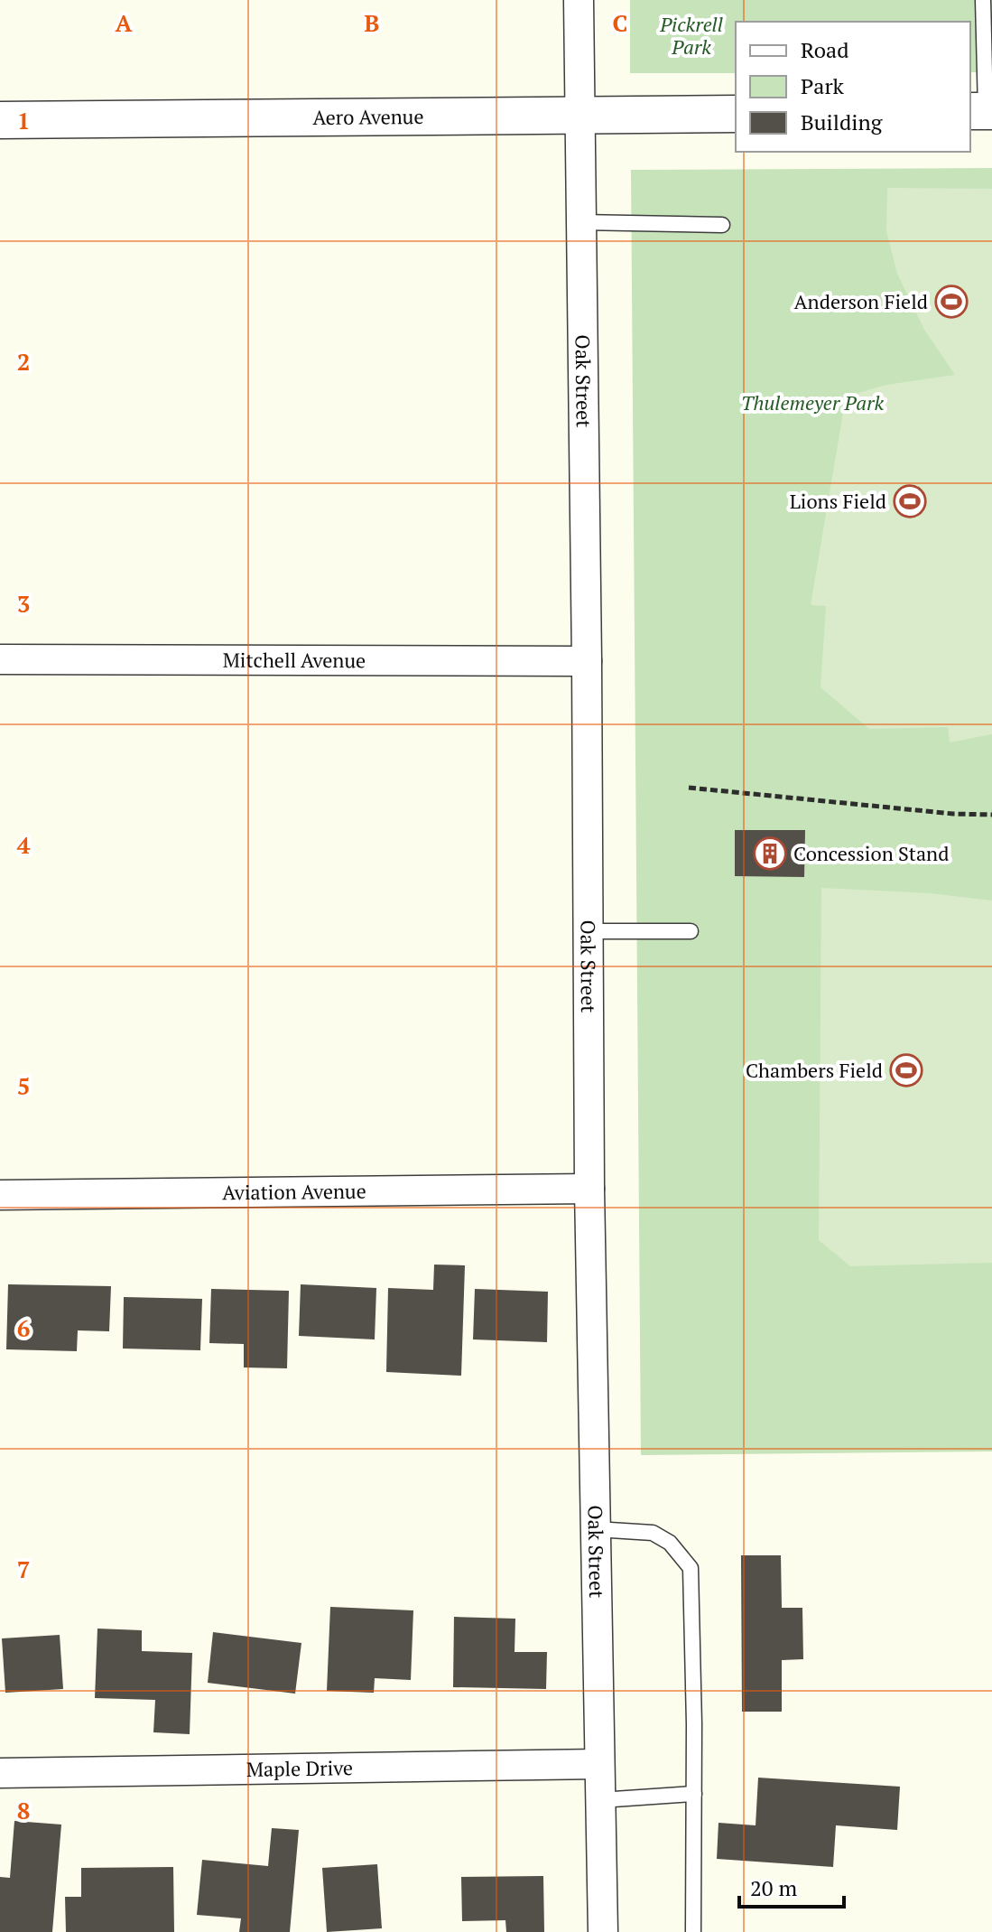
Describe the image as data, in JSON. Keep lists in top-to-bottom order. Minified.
{"streets":{"street":["Aero Avenue","Oak Street","Mitchell Avenue","Aviation Avenue","Maple Drive"]},"crossings":[["Aero Avenue","Oak Street"],["Oak Street","Mitchell Avenue"],["Oak Street","Aviation Avenue"],["Oak Street","Maple Drive"]],"parks":["Pickrell Park","Thulemeyer Park"],"places":{"sports":["Anderson Field","Lions Field","Chambers Field"],"building":["Concession Stand"]},"legend":["Road","Park","Building"],"scale_bar":"20 m","grid":{"columns":["A","B","C"],"rows":["1","2","3","4","5","6","7","8"]}}
